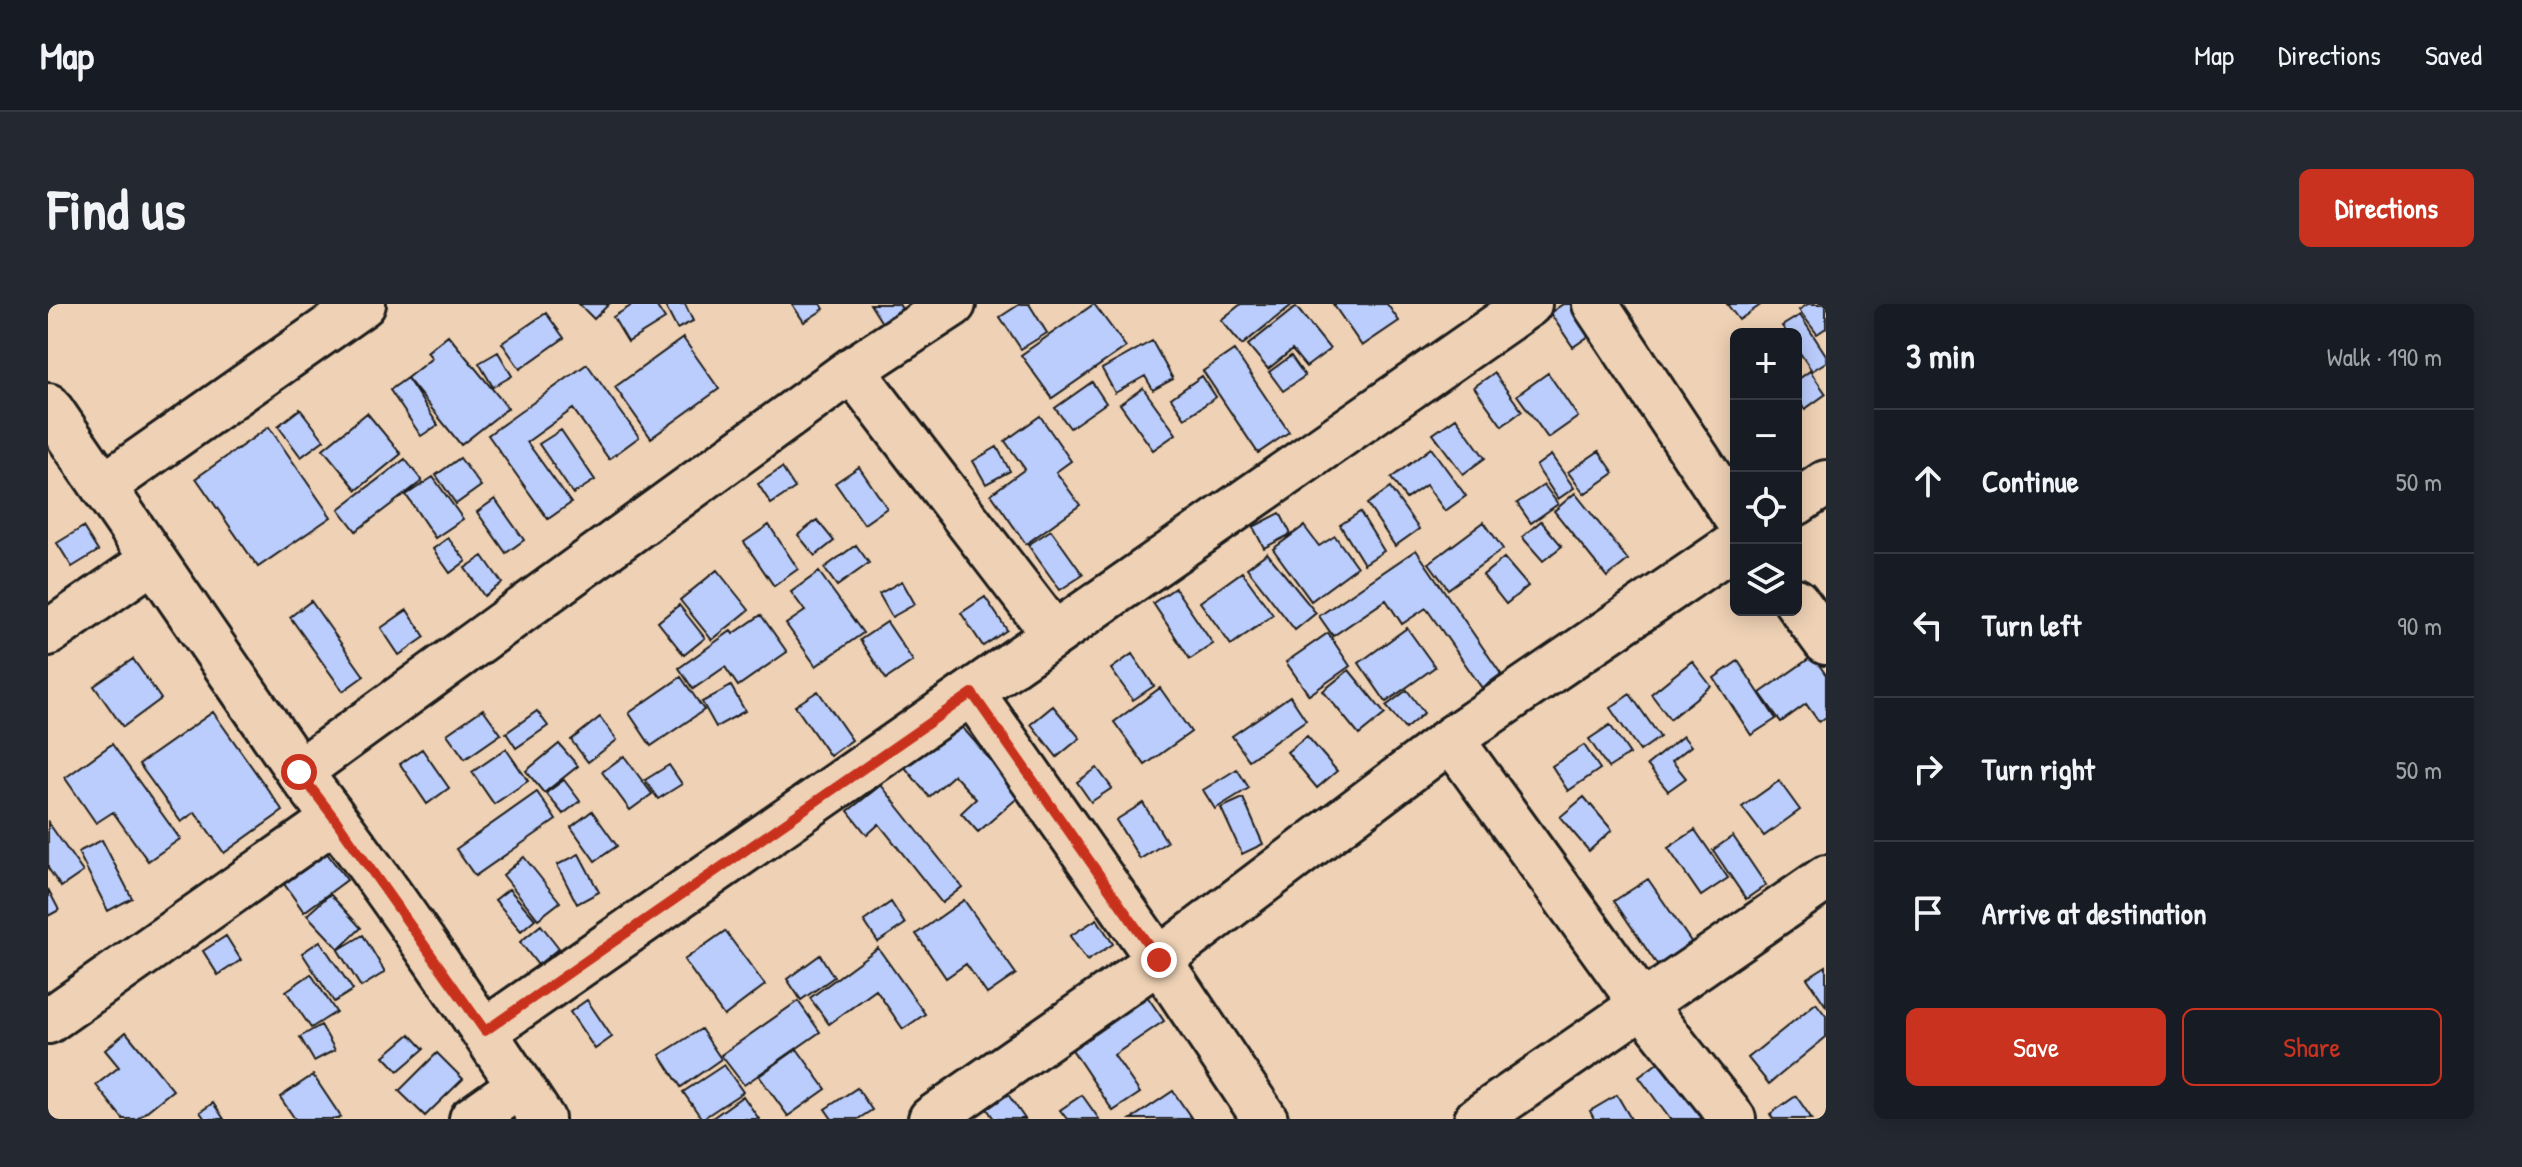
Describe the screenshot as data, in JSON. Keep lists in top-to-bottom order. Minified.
{"page":{"header":"Map","nav":["Map","Directions","Saved"],"buttons":["Directions",["Save","Share"]],"title":"Find us","heading":["3 min","Walk · 190 m"],"map_buttons":["+","−"],"list":[["Continue","50 m"],["Turn left","90 m"],["Turn right","50 m"],"Arrive at destination"]}}
